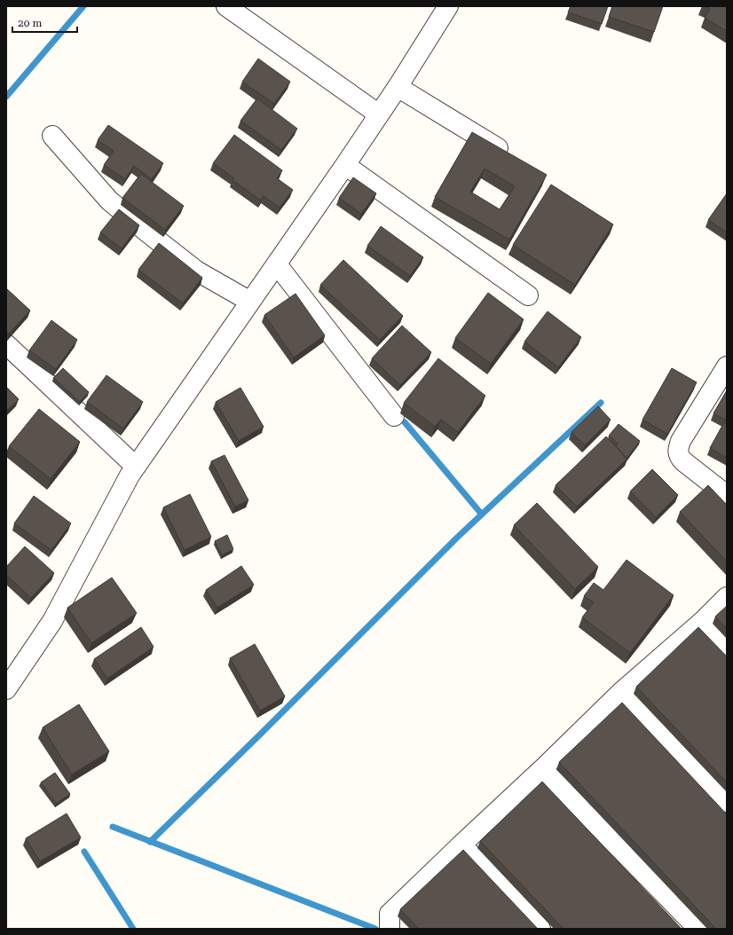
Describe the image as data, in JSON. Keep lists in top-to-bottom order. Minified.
{"scale_bar":"20 m"}
